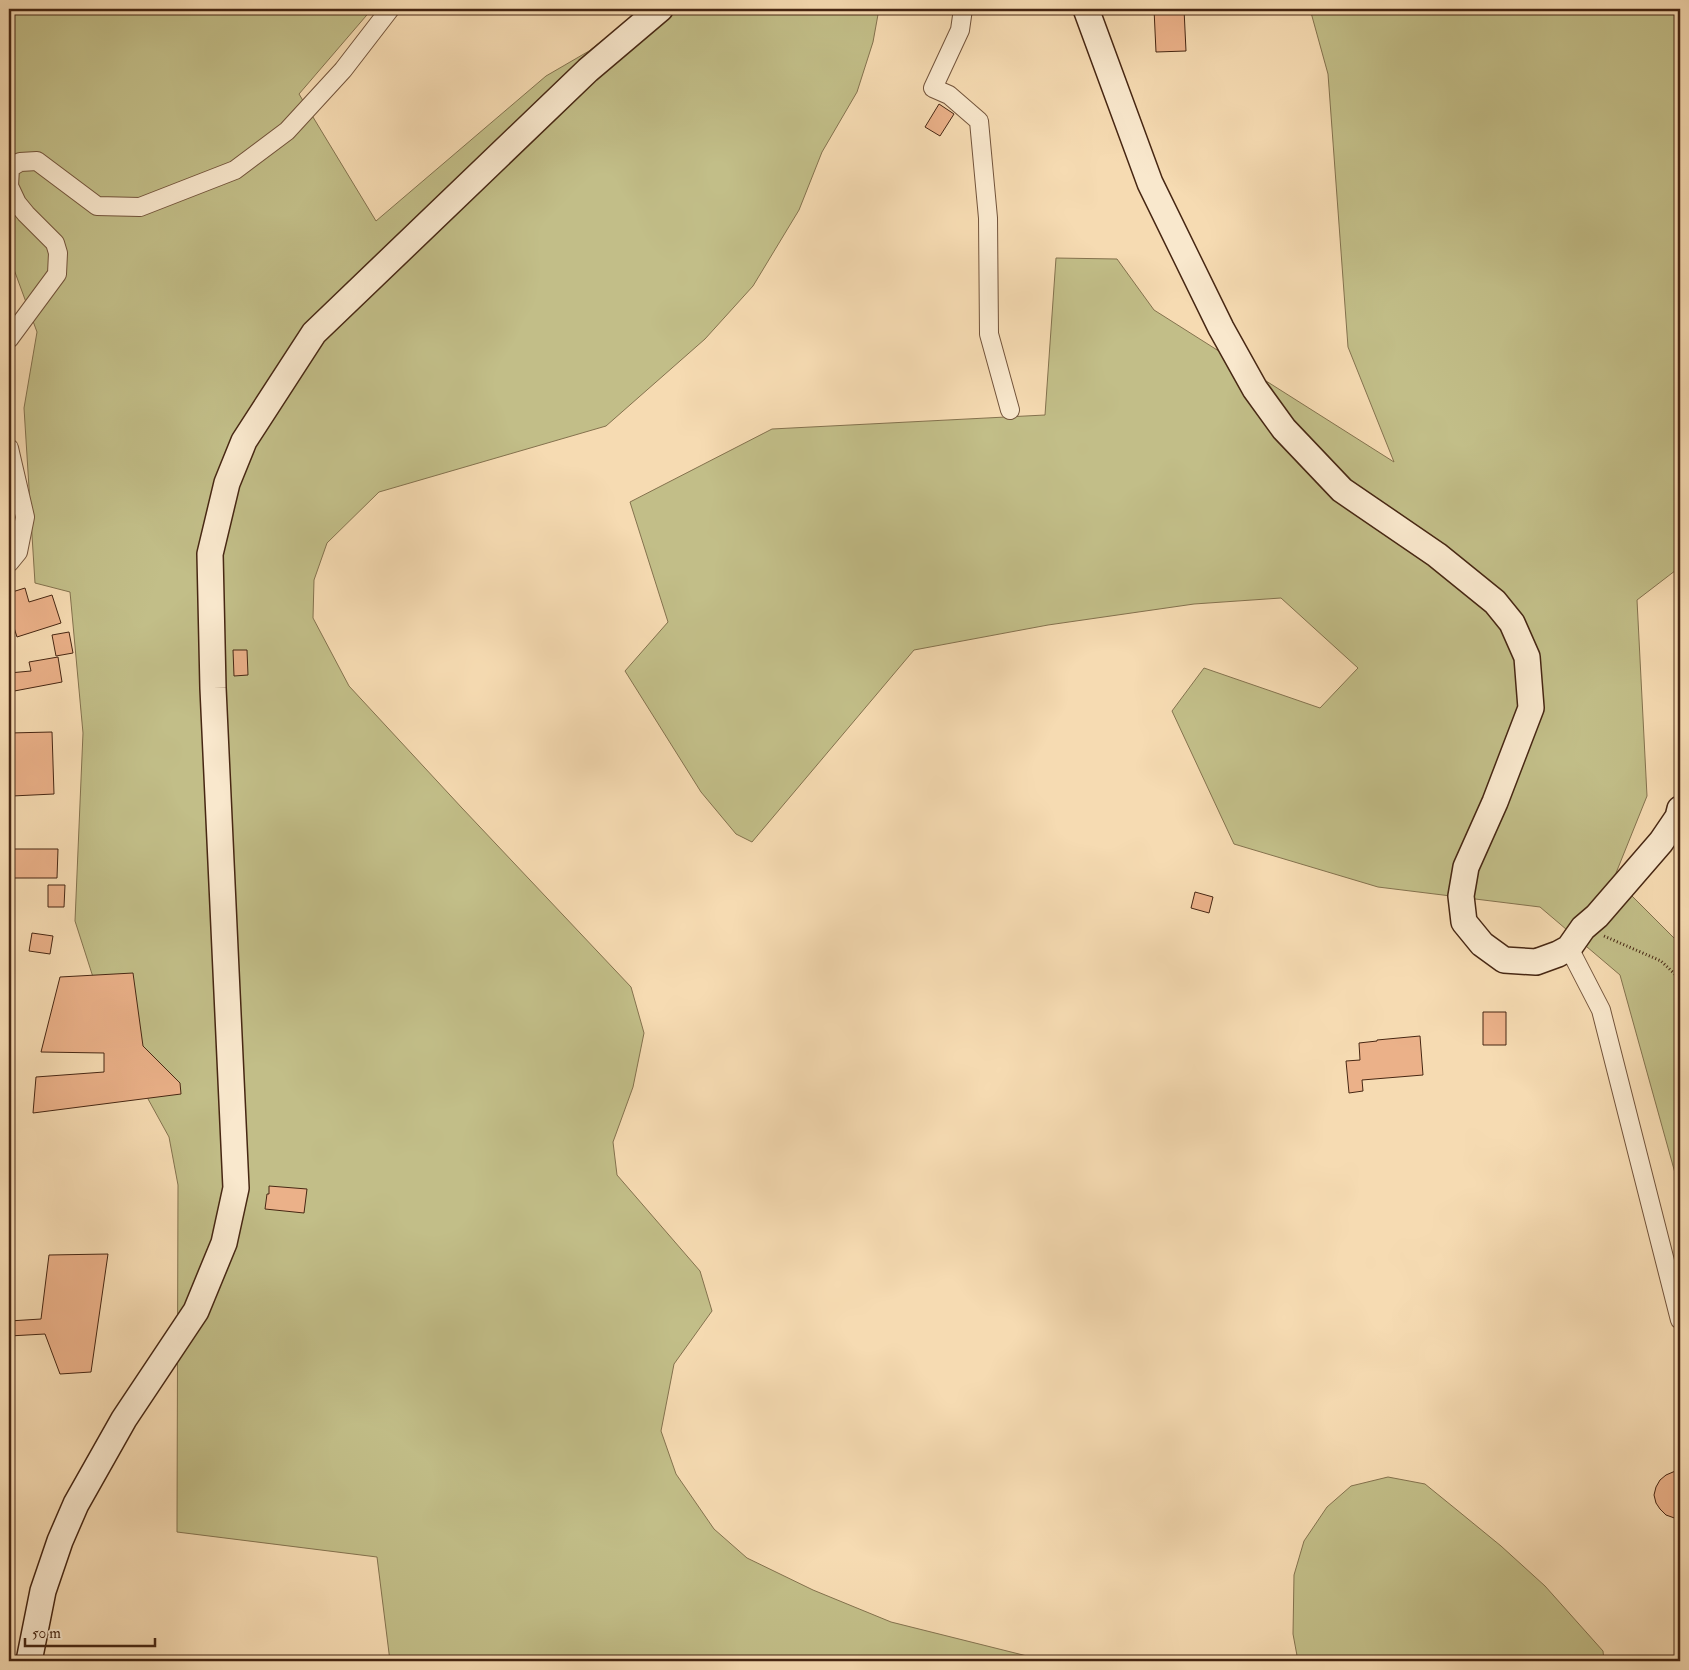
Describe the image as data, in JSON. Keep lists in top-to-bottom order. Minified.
{"scale_bar":"50 m"}
